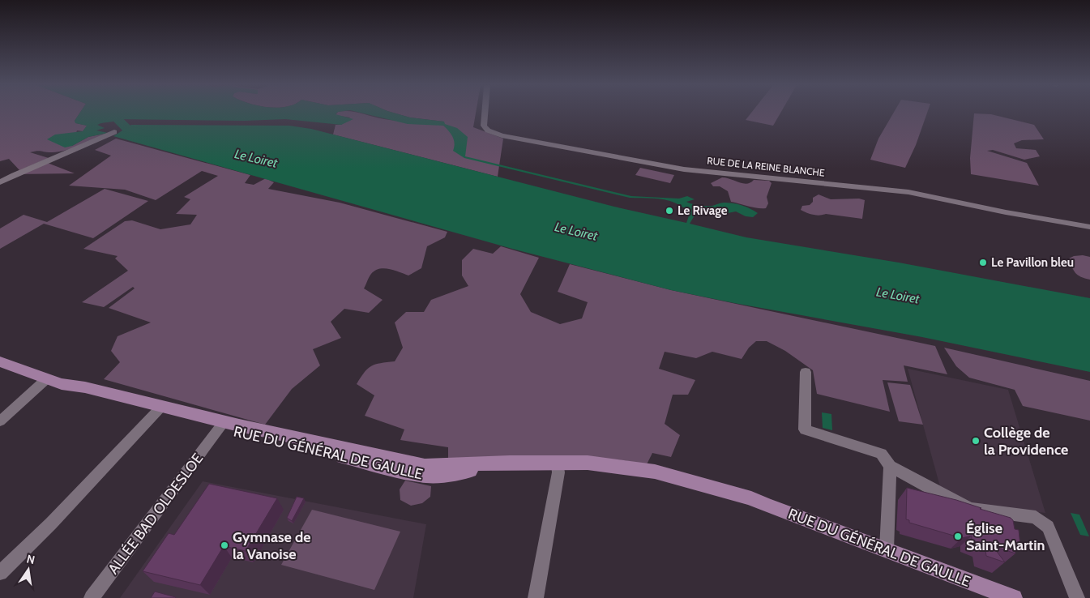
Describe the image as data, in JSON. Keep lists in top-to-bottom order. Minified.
{"streets":{"main road":["RUE DU GÉNÉRAL DE GAULLE"],"street":["RUE DE LA REINE BLANCHE","ALLÉE BAD OLDESLOE"]},"crossings":[["RUE DU GÉNÉRAL DE GAULLE","ALLÉE BAD OLDESLOE"]],"water":["Le Loiret"],"places":["Le Rivage","Le Pavillon bleu","Collège de la Providence","Église Saint-Martin","Gymnase de la Vanoise"],"north":"top"}
